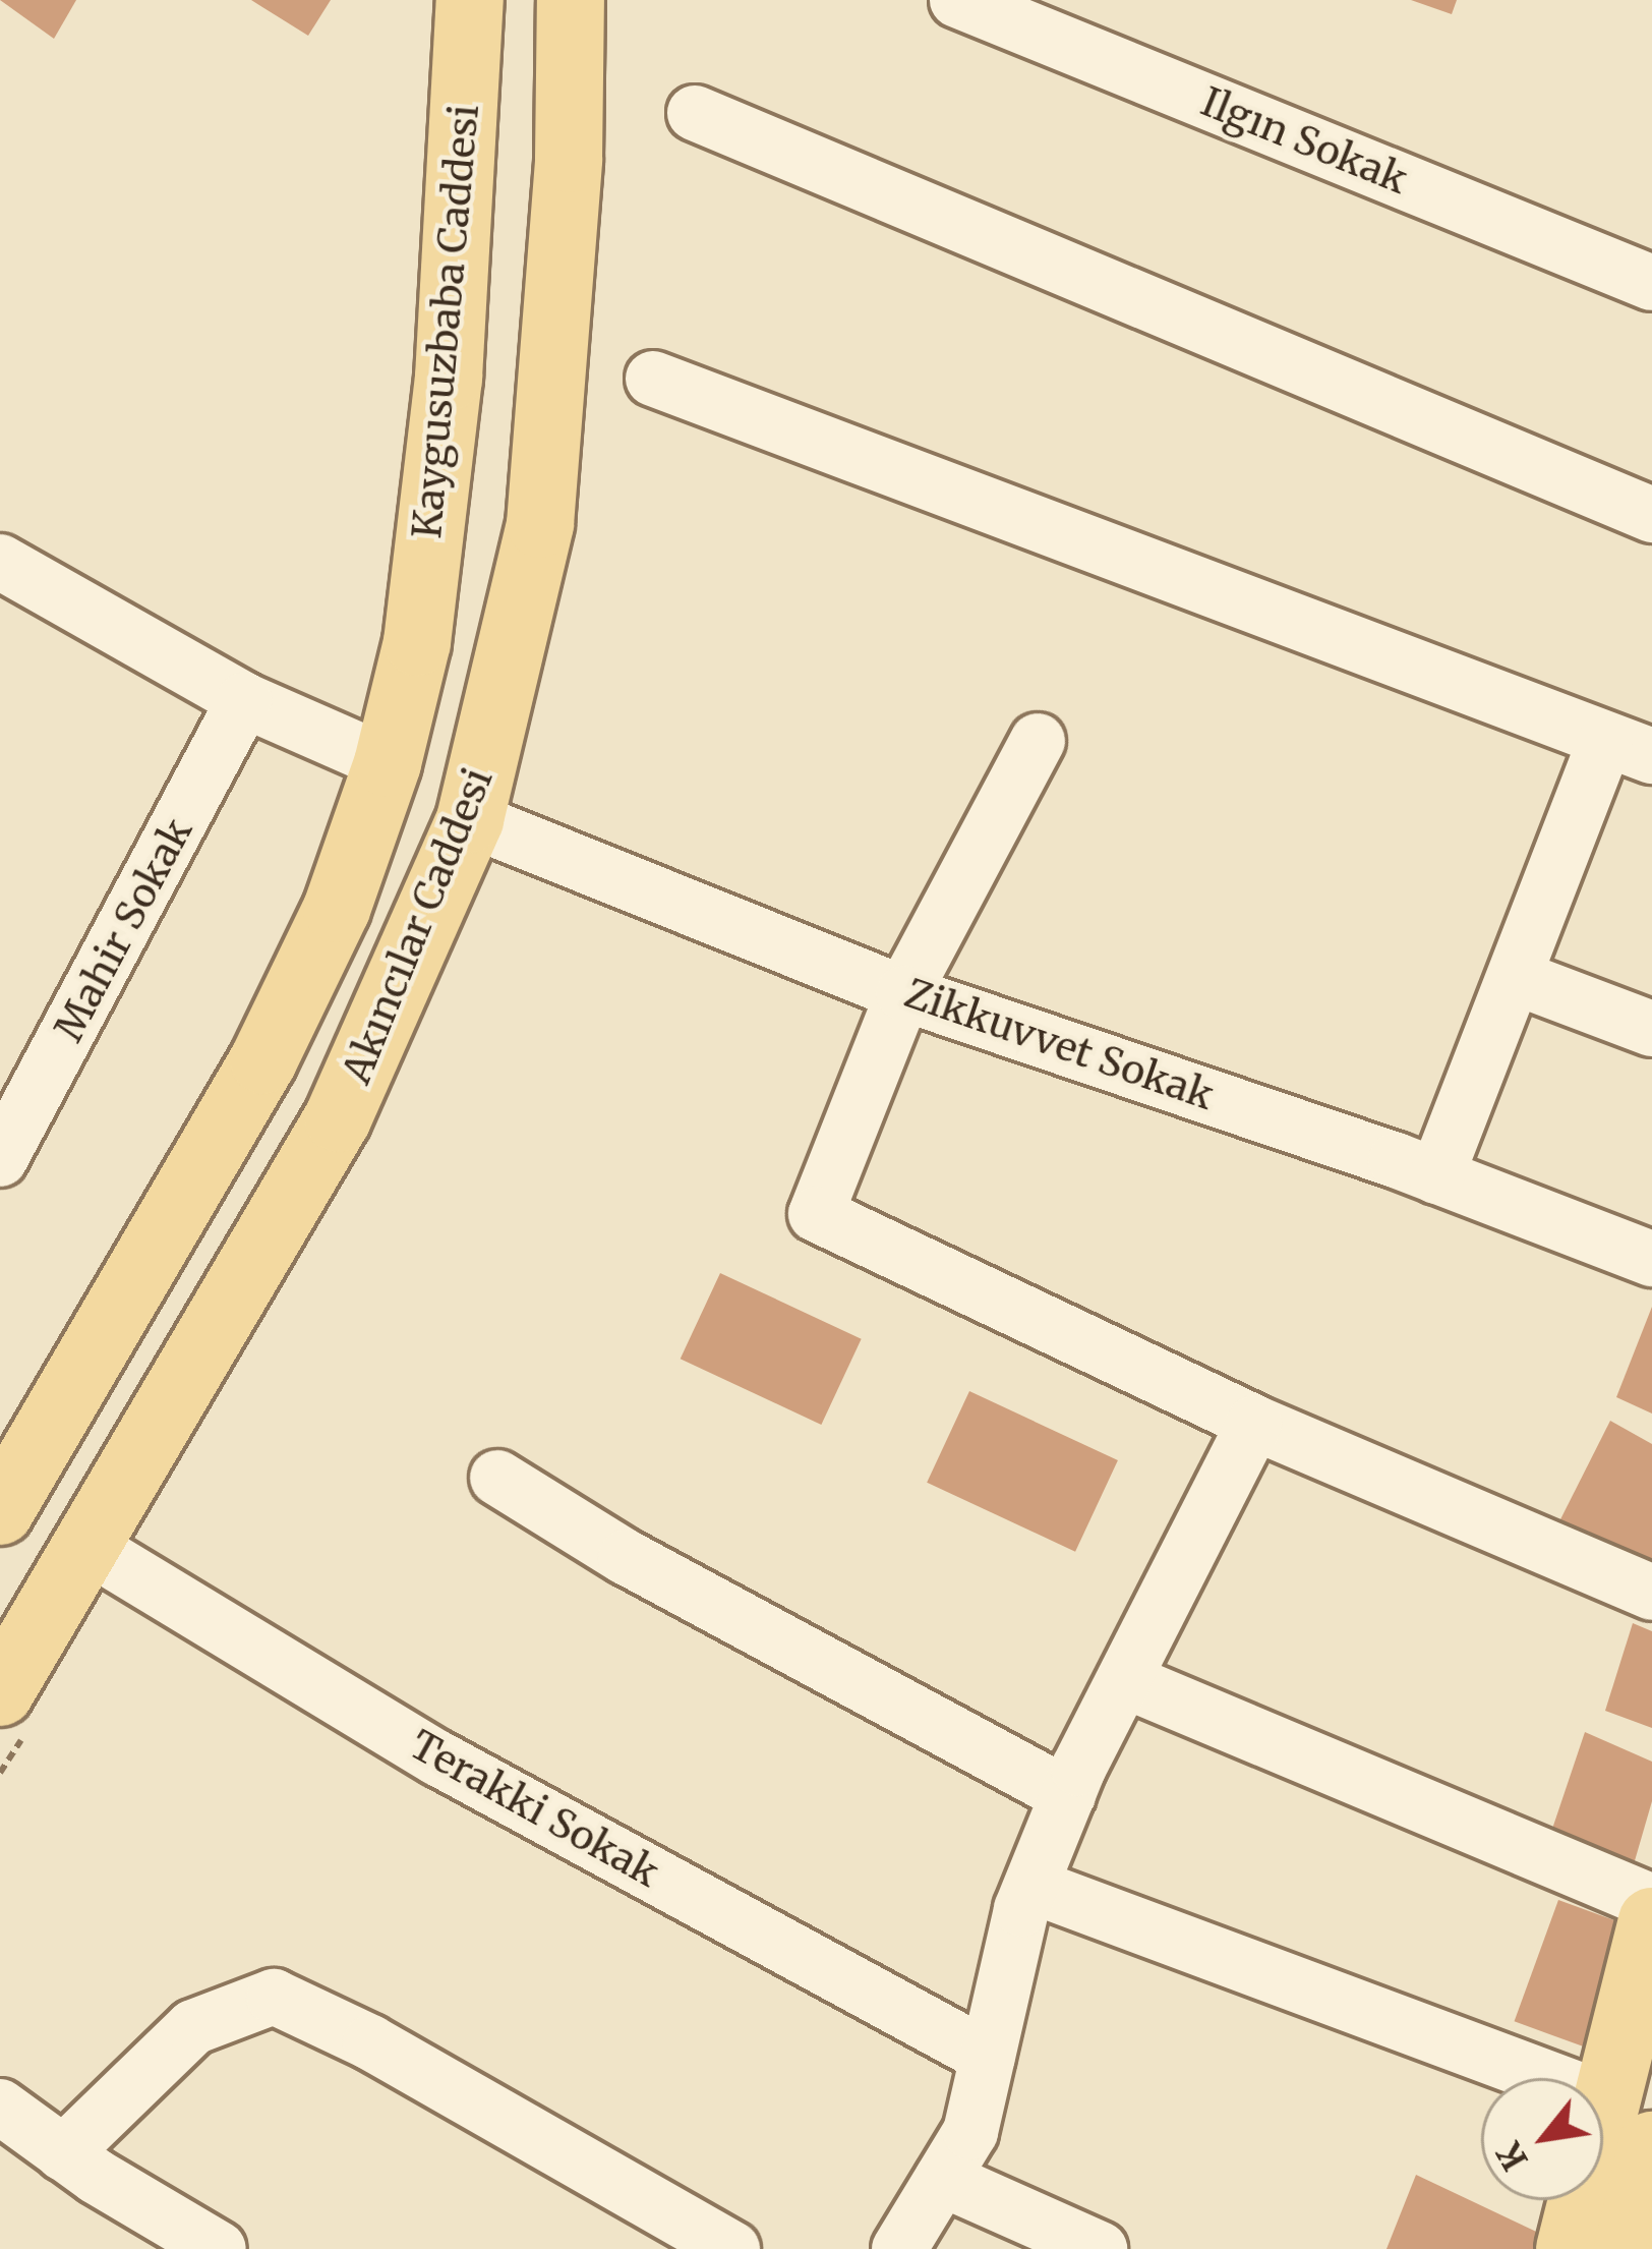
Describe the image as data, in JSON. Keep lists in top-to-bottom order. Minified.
{"streets":{"main road":["Kaygusuzbaba Caddesi","Akıncılar Caddesi"],"street":["Ilgın Sokak","Mahir Sokak","Zikkuvvet Sokak","Terakki Sokak"]},"crossings":[["Kaygusuzbaba Caddesi","Akıncılar Caddesi"],["Akıncılar Caddesi","Zikkuvvet Sokak"],["Akıncılar Caddesi","Terakki Sokak"]],"north":"bottom left"}
